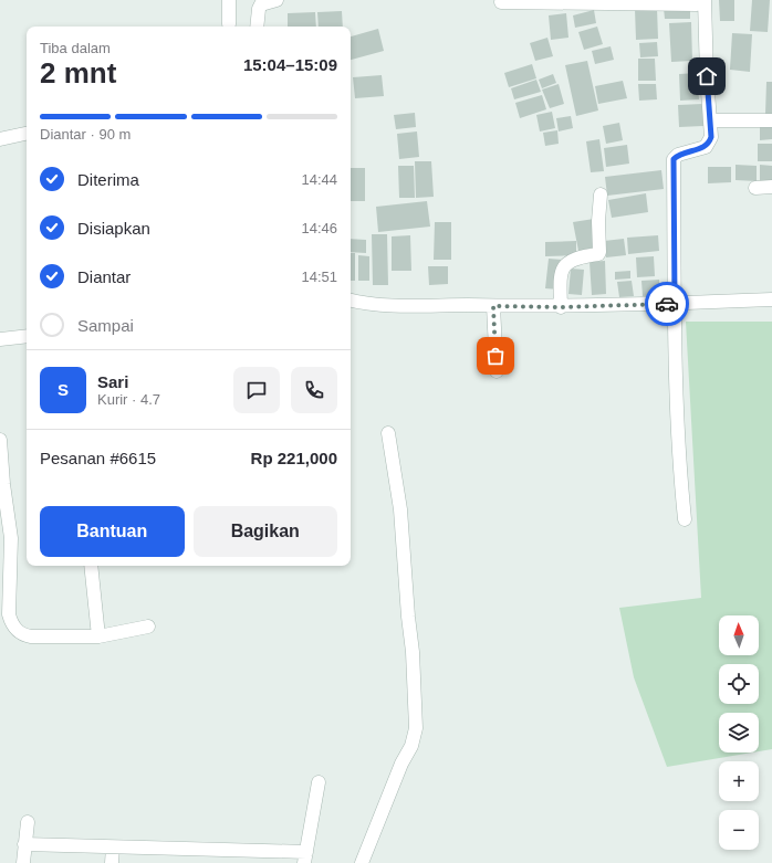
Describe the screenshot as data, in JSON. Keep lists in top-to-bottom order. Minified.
{"north":"top","page":{"heading":["2 mnt","Tiba dalam","15:04–15:09"],"panel":["Sari","Kurir · 4.7","Pesanan #6615","Rp 221,000"],"bar":"Diantar · 90 m","list":[["Diterima","14:44"],["Disiapkan","14:46"],["Diantar","14:51"],"Sampai"],"round":"S","buttons":["Bantuan","Bagikan"],"map_buttons":["+","−"]}}
